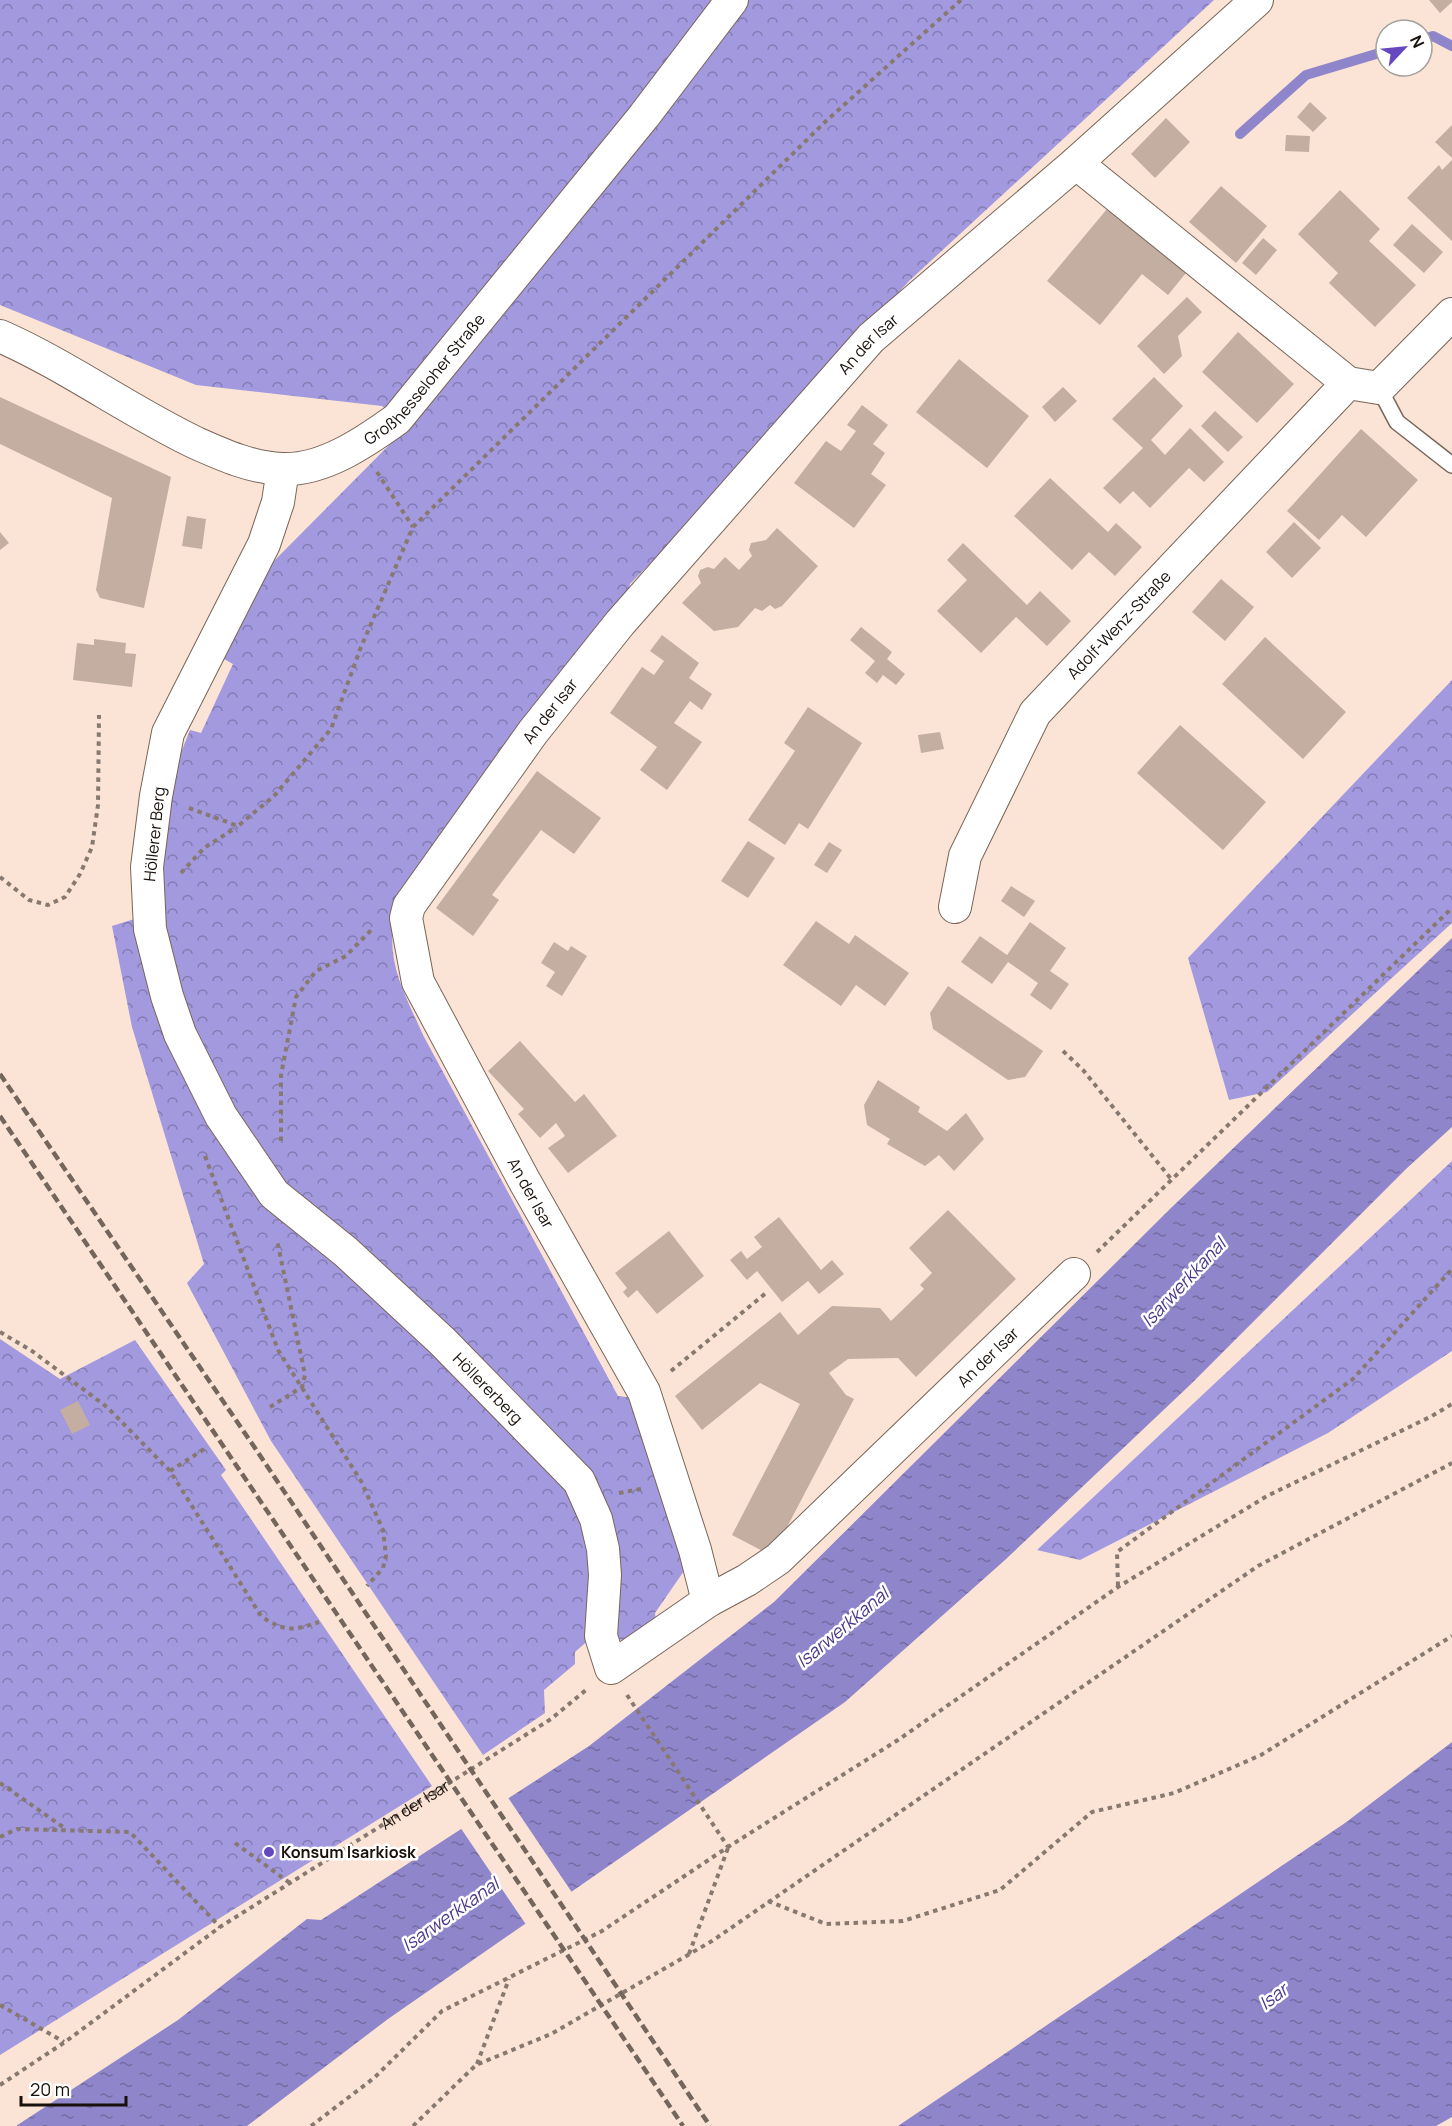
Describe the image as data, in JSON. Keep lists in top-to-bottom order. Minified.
{"streets":{"street":["An der Isar","Großhesseloher Straße","Adolf-Wenz-Straße","Höllerer Berg","Höllererberg"]},"crossings":[["An der Isar","Höllererberg"],["Großhesseloher Straße","Höllerer Berg"],["Höllerer Berg","Höllererberg"]],"water":["Isarwerkkanal","Isar"],"places":["Konsum Isarkiosk"],"scale_bar":"20 m","north":"top right"}
